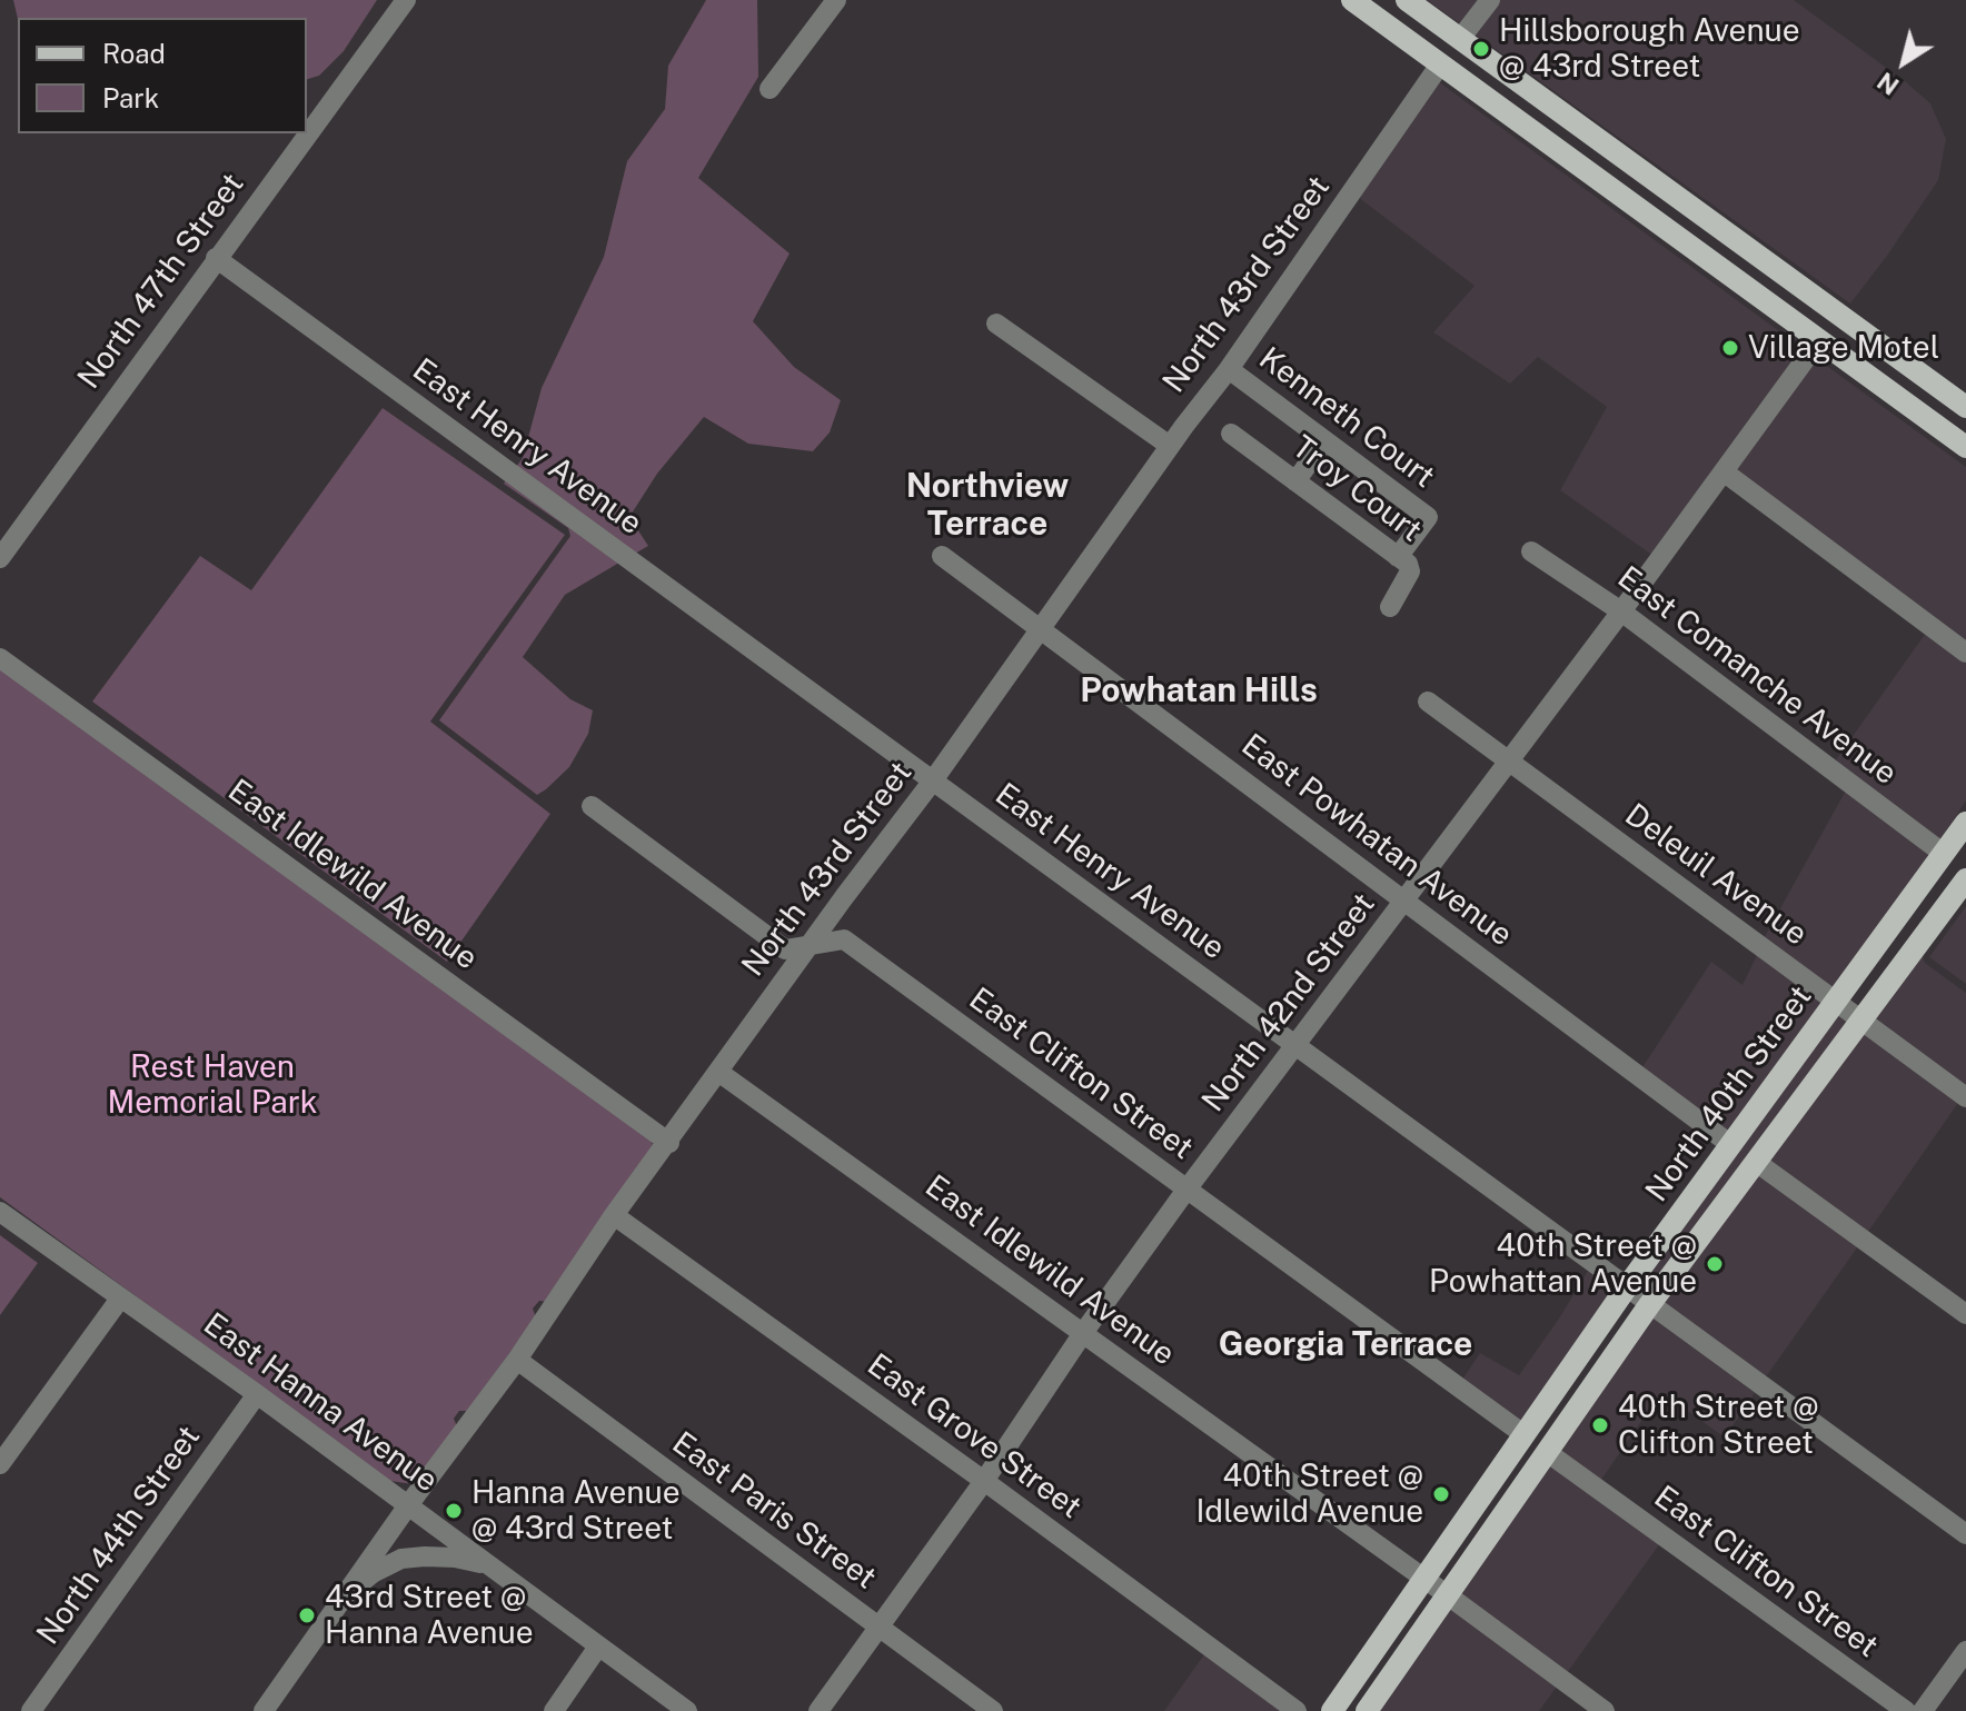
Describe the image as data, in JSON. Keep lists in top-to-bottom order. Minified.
{"streets":{"main road":["North 40th Street"],"street":["North 47th Street","North 43rd Street","Kenneth Court","East Henry Avenue","Troy Court","East Comanche Avenue","East Powhatan Avenue","East Idlewild Avenue","Deleuil Avenue","North 42nd Street","East Clifton Street","East Hanna Avenue","East Grove Street","East Paris Street","North 44th Street"]},"crossings":[["North 47th Street","East Henry Avenue"],["North 43rd Street","Kenneth Court"],["North 43rd Street","East Henry Avenue"],["North 43rd Street","East Powhatan Avenue"],["North 43rd Street","East Idlewild Avenue"],["North 43rd Street","East Clifton Street"],["North 43rd Street","East Hanna Avenue"],["North 43rd Street","East Grove Street"],["North 43rd Street","East Paris Street"],["Kenneth Court","Troy Court"],["East Henry Avenue","North 42nd Street"],["East Henry Avenue","North 40th Street"],["East Comanche Avenue","North 42nd Street"],["East Comanche Avenue","North 40th Street"],["East Powhatan Avenue","North 42nd Street"],["East Powhatan Avenue","North 40th Street"],["East Idlewild Avenue","North 42nd Street"],["East Idlewild Avenue","North 40th Street"],["Deleuil Avenue","North 42nd Street"],["Deleuil Avenue","North 40th Street"],["North 42nd Street","East Clifton Street"],["North 42nd Street","East Grove Street"],["North 42nd Street","East Paris Street"],["East Clifton Street","North 40th Street"],["East Hanna Avenue","North 44th Street"]],"districts":["Northview Terrace","Powhatan Hills","Georgia Terrace"],"parks":["Rest Haven Memorial Park"],"places":["Hillsborough Avenue @ 43rd Street","Village Motel","40th Street @ Powhattan Avenue","40th Street @ Clifton Street","40th Street @ Idlewild Avenue","Hanna Avenue @ 43rd Street","43rd Street @ Hanna Avenue"],"legend":["Road","Park"],"north":"bottom left"}
